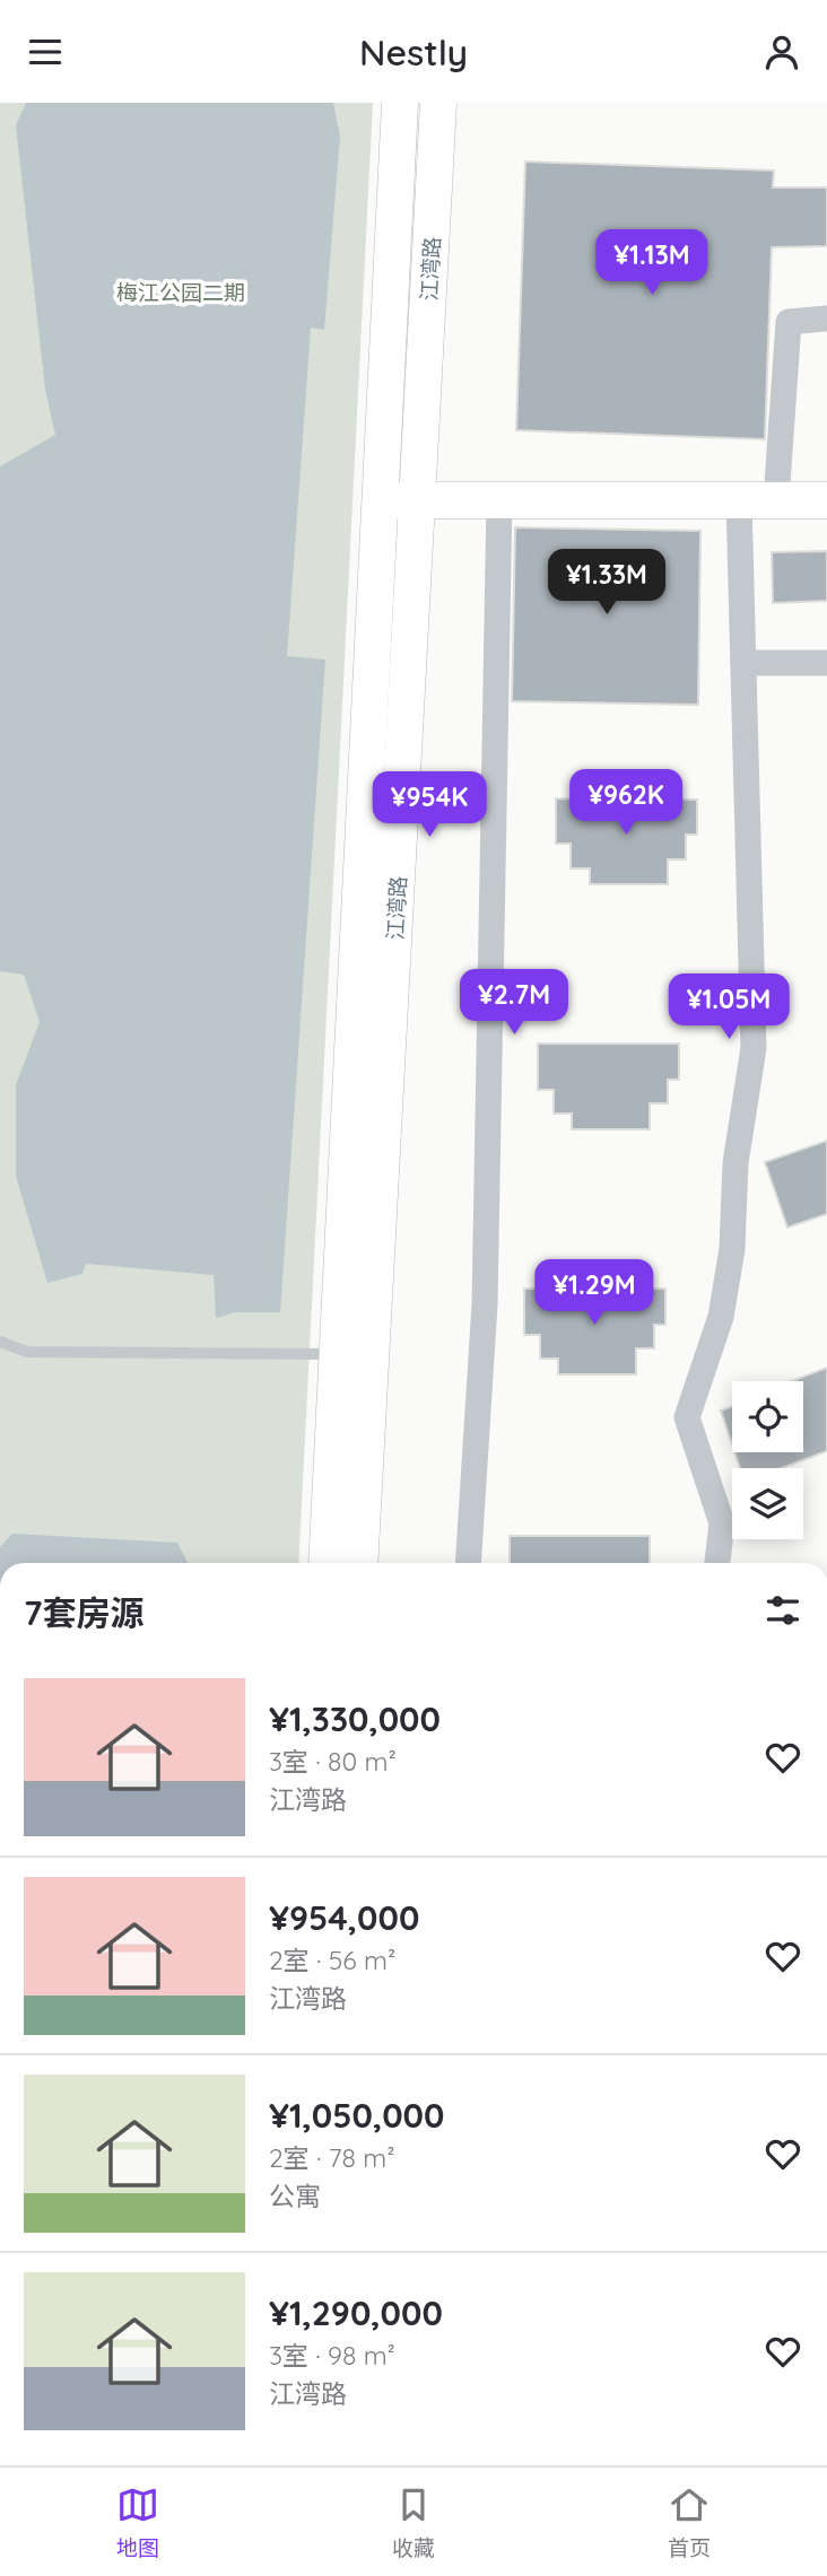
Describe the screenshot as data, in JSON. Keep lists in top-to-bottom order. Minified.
{"streets":{"main road":["江湾路"]},"parks":["梅江公园二期"],"page":{"header":"Nestly","price":["¥1.13M","¥1.33M","¥962K","¥954K","¥2.7M","¥1.05M","¥1.29M"],"heading":"7套房源","list":[{"name":"¥1,330,000","note":"3室 · 80 m² · 江湾路"},{"name":"¥954,000","note":"2室 · 56 m² · 江湾路"},{"name":"¥1,050,000","note":"2室 · 78 m² · 公寓"},{"name":"¥1,290,000","note":"3室 · 98 m² · 江湾路"}],"tabs":["地图","收藏","首页"]}}
